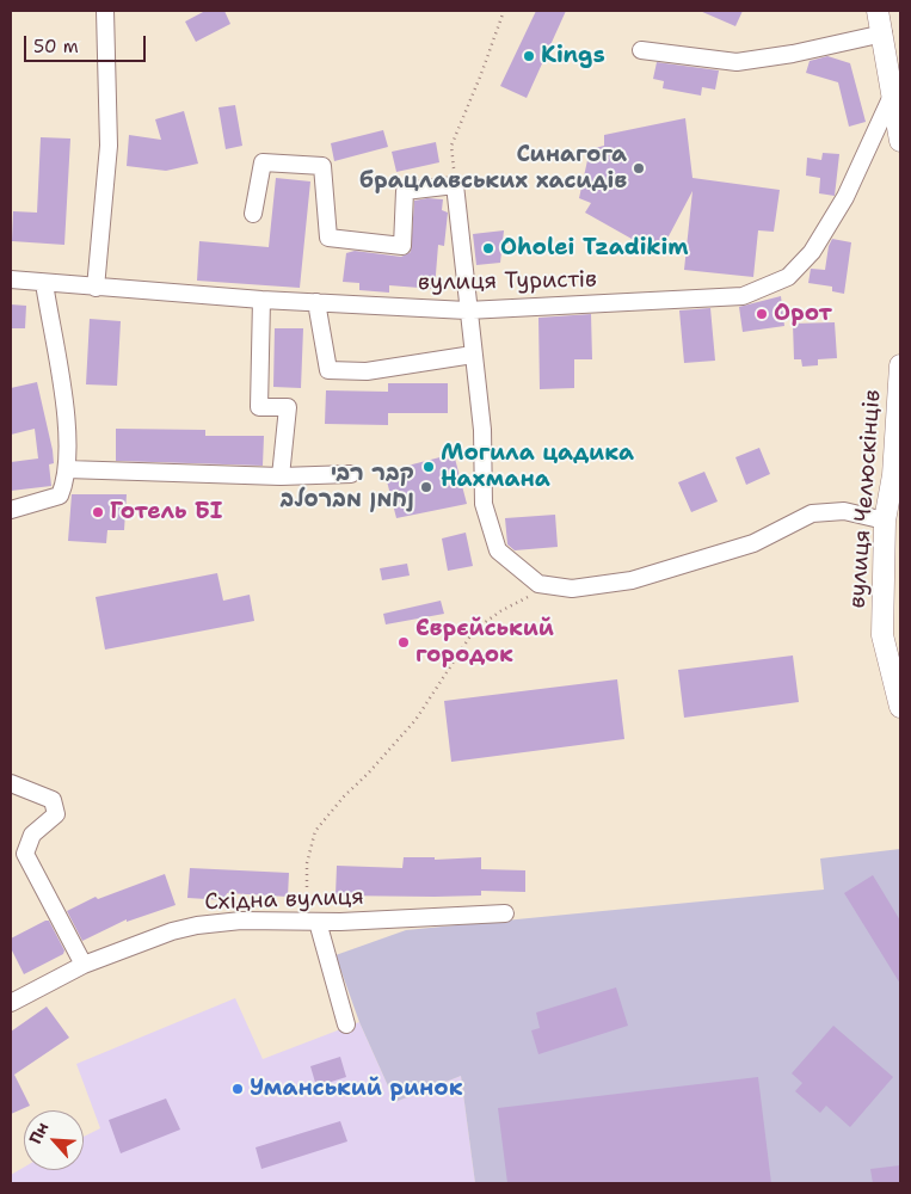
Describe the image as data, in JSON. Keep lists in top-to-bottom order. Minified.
{"streets":{"main road":["вулиця Челюскінців"],"street":["вулиця Туристів","Східна вулиця"]},"places":["Kings","Синагога брацлавських хасидів","Oholei Tzadikim","Орот","Могила цадика Нахмана","קבר רבי נחמן מברסלב","Готель БІ","Єврєйський городок","Уманський ринок"],"scale_bar":"50 m","north":"top left"}
